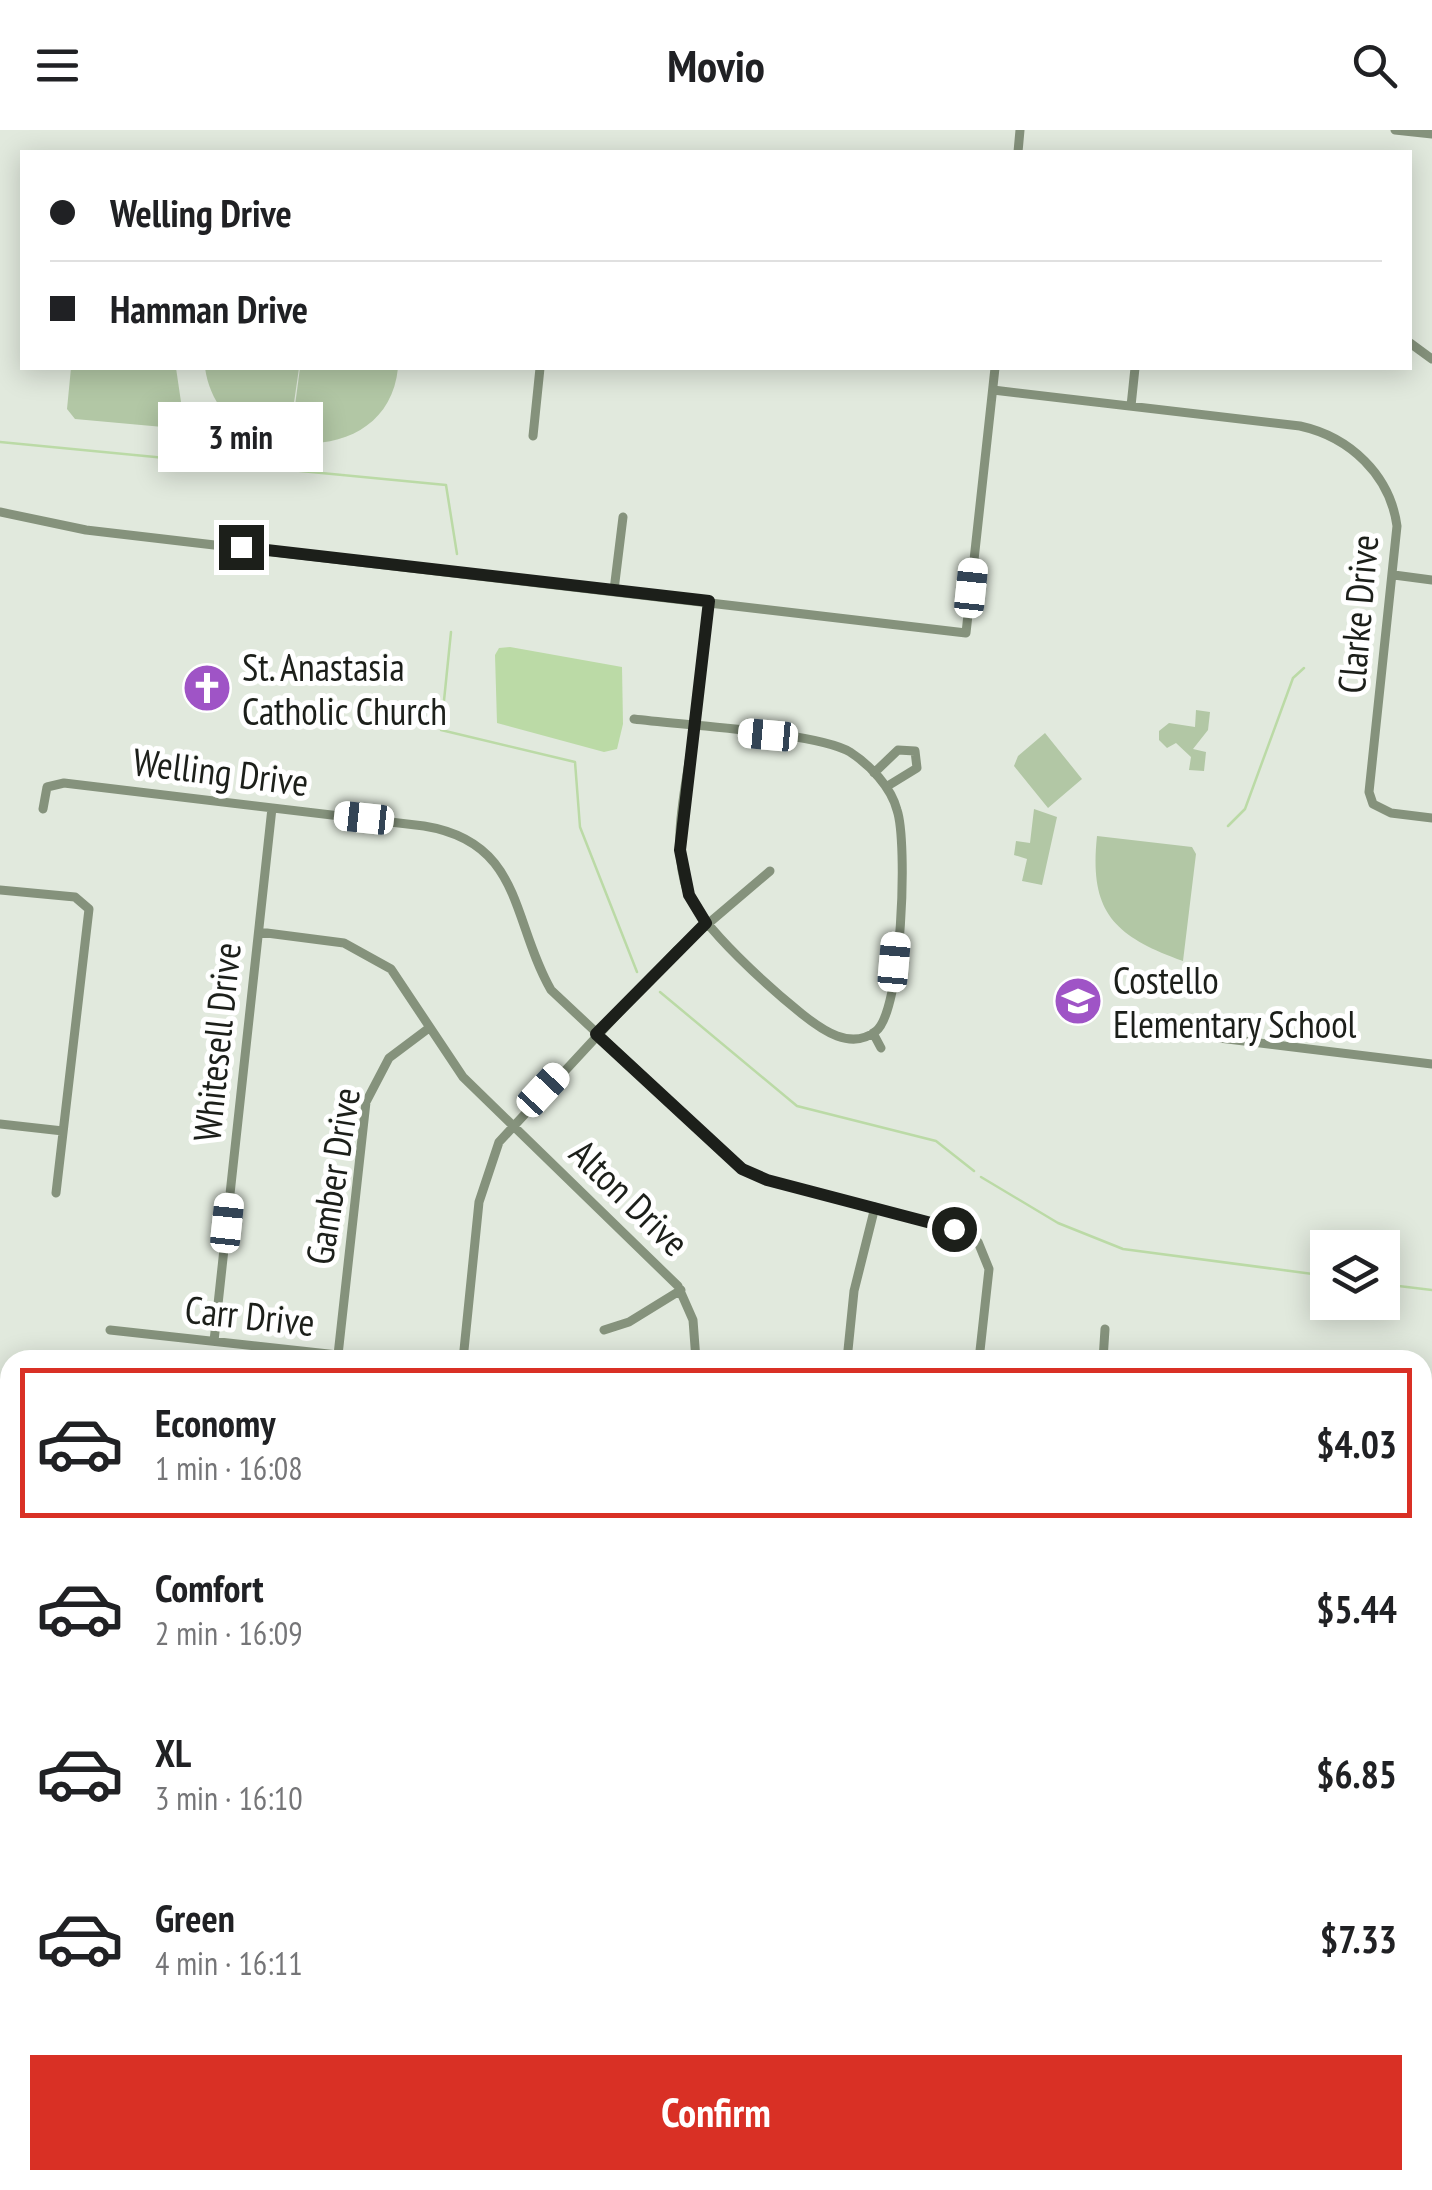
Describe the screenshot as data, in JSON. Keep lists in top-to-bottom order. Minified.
{"streets":{"street":["Clarke Drive","Welling Drive","Whitesell Drive","Gamber Drive","Alton Drive","Carr Drive"]},"crossings":[["Welling Drive","Whitesell Drive"],["Whitesell Drive","Alton Drive"],["Whitesell Drive","Carr Drive"],["Gamber Drive","Alton Drive"]],"places":{"church":["St. Anastasia Catholic Church"],"school or university":["Costello Elementary School"]},"page":{"header":"Movio","banner":["Welling Drive","Hamman Drive"],"bubble":"3 min","list":[{"name":"Economy","note":"1 min · 16:08","value":"$4.03"},{"name":"Comfort","note":"2 min · 16:09","value":"$5.44"},{"name":"XL","note":"3 min · 16:10","value":"$6.85"},{"name":"Green","note":"4 min · 16:11","value":"$7.33"}],"buttons":"Confirm"}}
